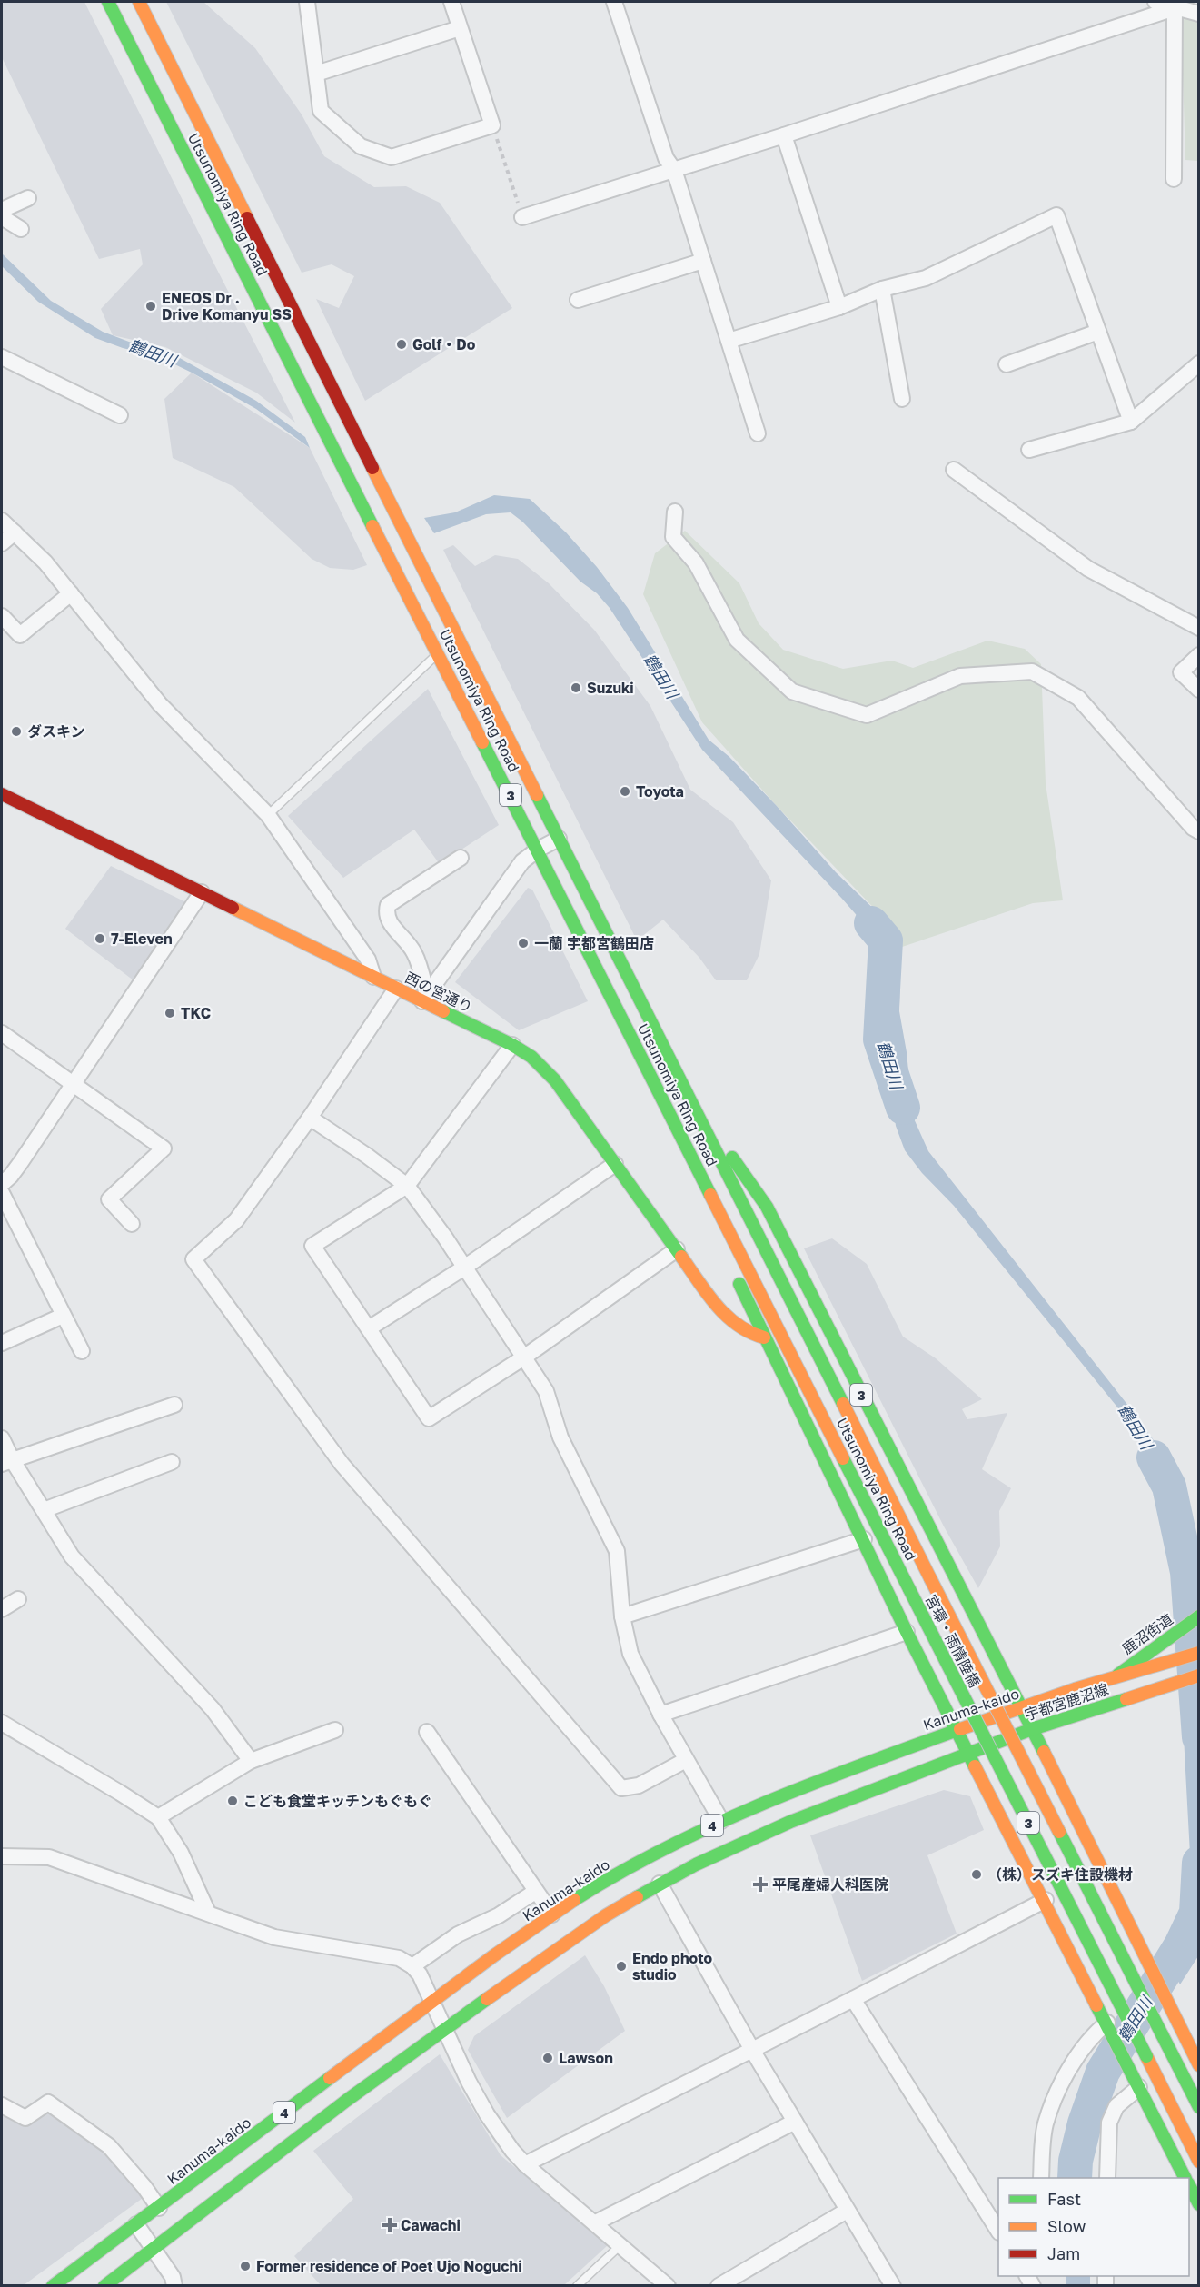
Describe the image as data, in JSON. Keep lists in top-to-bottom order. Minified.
{"streets":{"main road":["Utsunomiya Ring Road","3","西の宮通り","鹿沼街道","宮環・雨情陸橋","宇都宮鹿沼線","Kanuma-kaido","4"]},"crossings":[["Utsunomiya Ring Road","3"],["Utsunomiya Ring Road","宮環・雨情陸橋"],["3","西の宮通り"],["3","宇都宮鹿沼線"],["3","Kanuma-kaido"],["3","4"],["鹿沼街道","Kanuma-kaido"],["宇都宮鹿沼線","4"]],"water":["鶴田川"],"places":{"other":["ENEOS Dr . Drive Komanyu SS","Golf・Do","Suzuki","ダスキン","Toyota","7-Eleven","一蘭 宇都宮鶴田店","TKC","こども食堂キッチンもぐもぐ","（株）スズキ住設機材","Endo photo studio","Lawson","Former residence of Poet Ujo Noguchi"],"health":["平尾産婦人科医院","Cawachi"]},"legend":["Fast","Slow","Jam"]}
